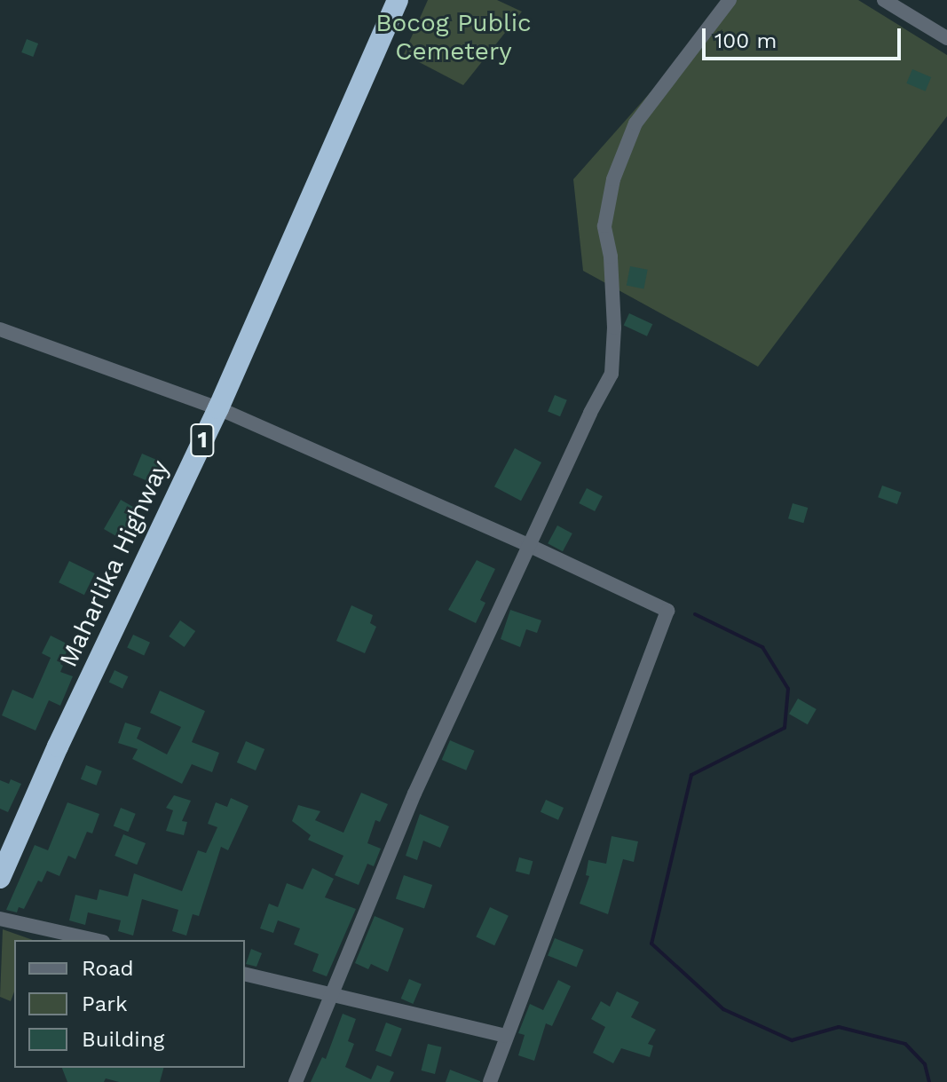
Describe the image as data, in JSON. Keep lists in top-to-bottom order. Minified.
{"streets":{"highway":["1","Maharlika Highway"]},"parks":["Bocog Public Cemetery"],"legend":["Road","Park","Building"],"scale_bar":"100 m"}
